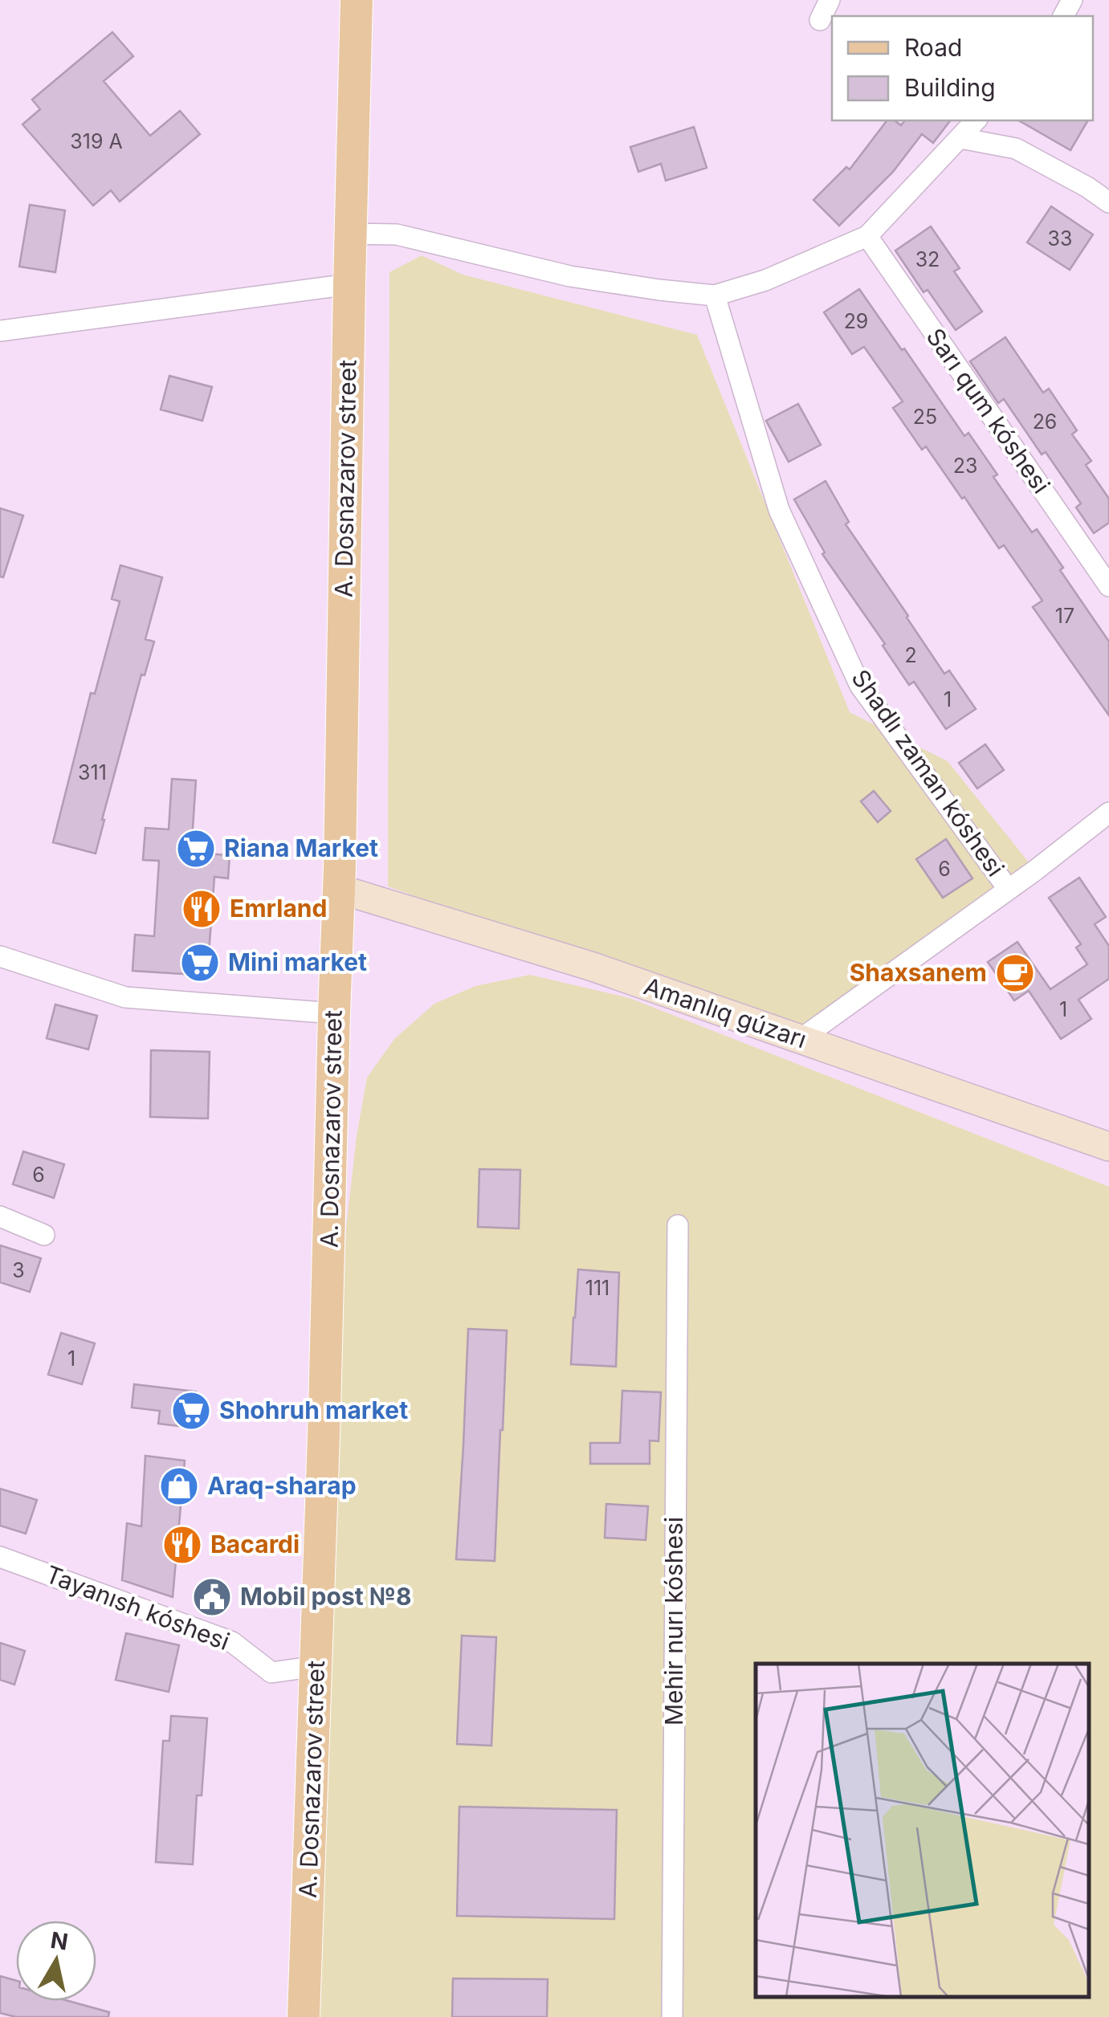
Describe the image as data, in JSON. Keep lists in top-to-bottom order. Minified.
{"streets":{"main road":["A. Dosnazarov street"],"street":["Sarı qum kóshesi","Shadlı zaman kóshesi","Amanlıq gúzarı","Tayanısh kóshesi","Mehir nurı kóshesi"]},"crossings":[["A. Dosnazarov street","Amanlıq gúzarı"],["A. Dosnazarov street","Tayanısh kóshesi"]],"places":{"supermarket":["Riana Market","Mini market","Shohruh market"],"restaurant":["Emrland","Bacardi"],"cafe":["Shaxsanem"],"shop":["Araq-sharap"],"public building":["Mobil post №8"]},"house_numbers":["319 А","33","32","29","25","26","23","17","2","1","311","6","1","6","3","111","1"],"legend":["Road","Building"],"north":"top"}
